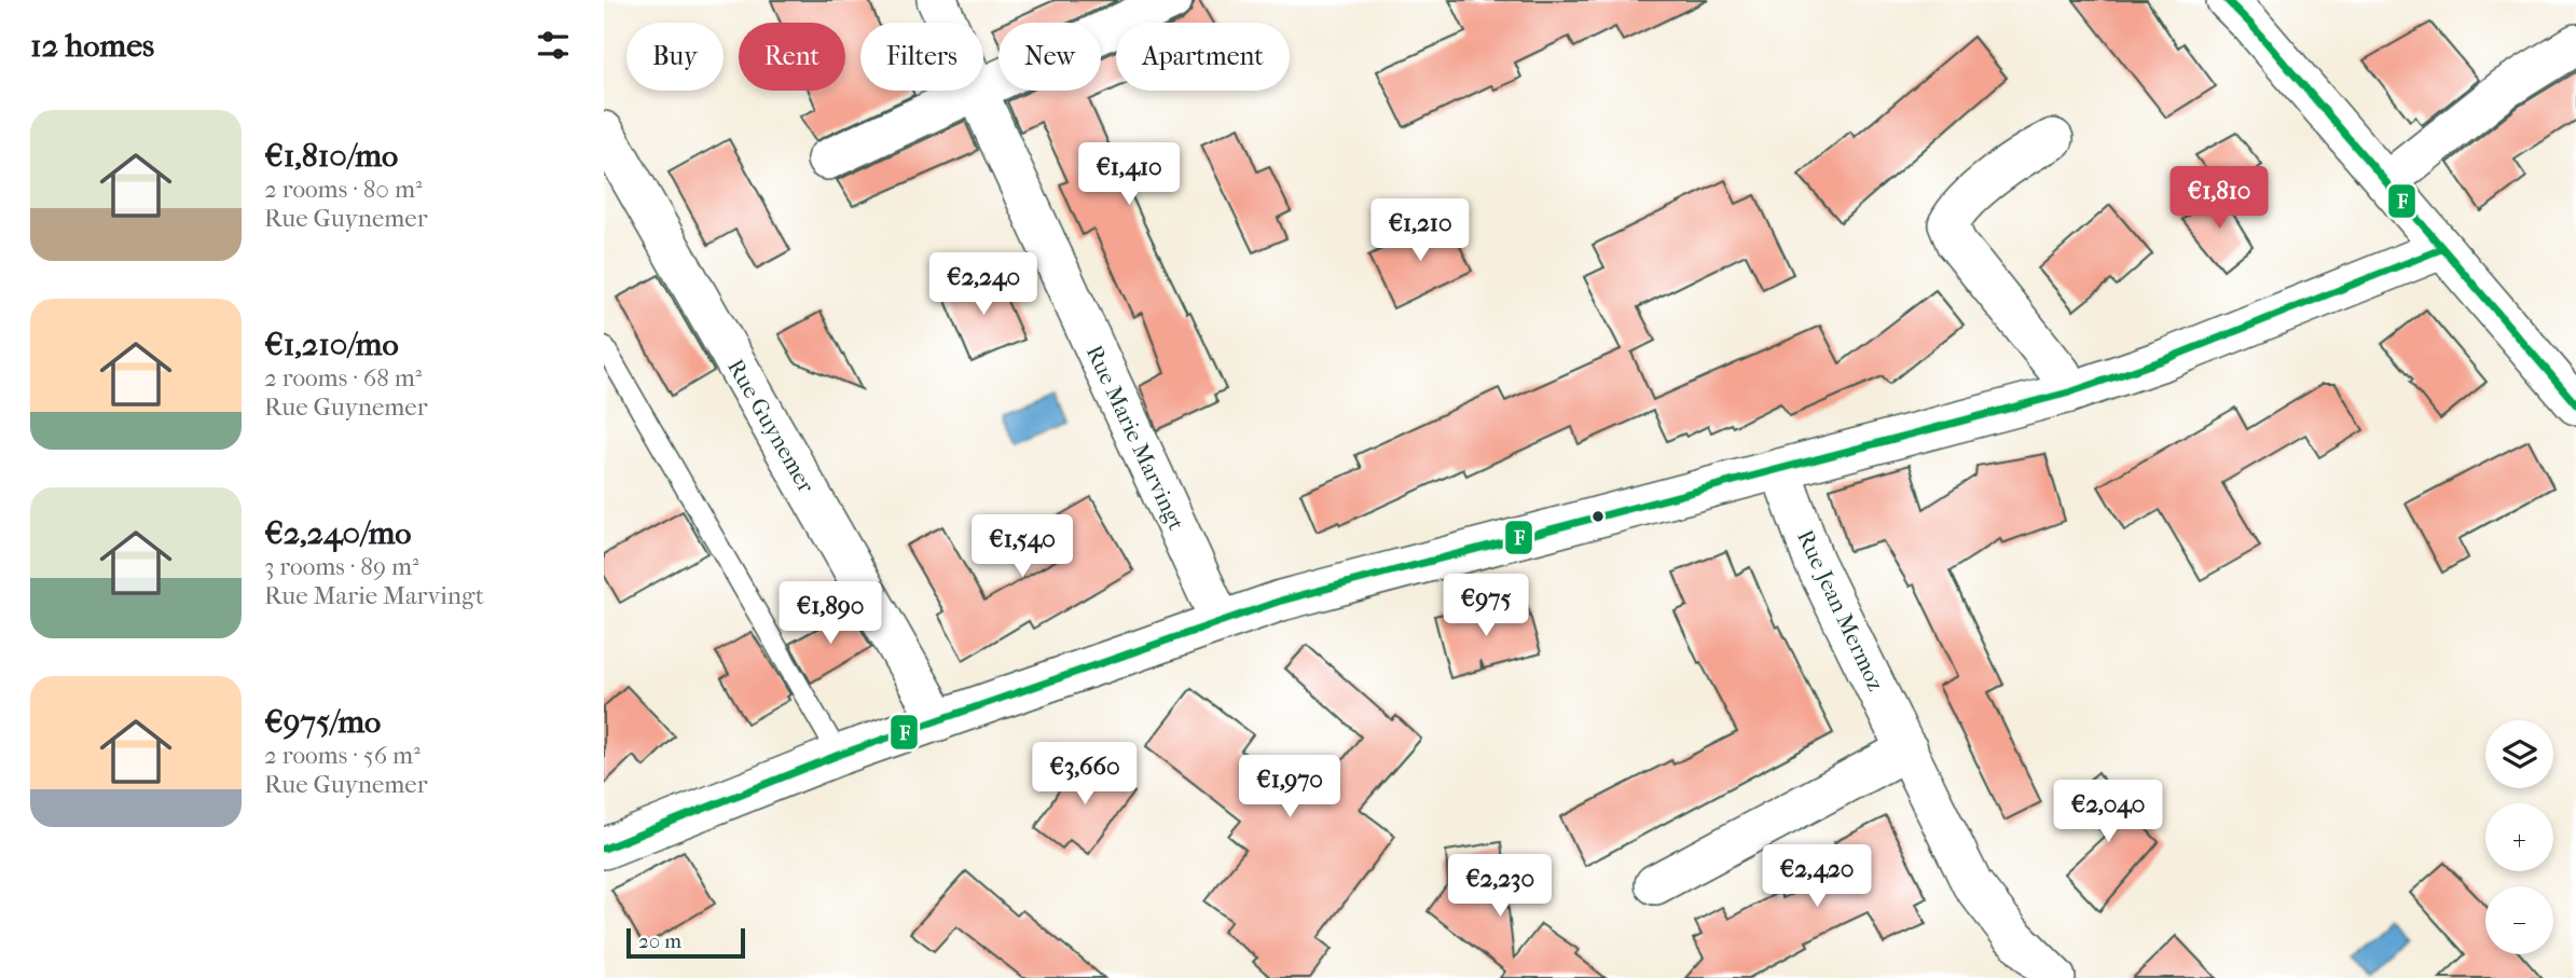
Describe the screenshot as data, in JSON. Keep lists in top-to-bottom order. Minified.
{"streets":{"street":["Rue Guynemer","Rue Marie Marvingt","Rue Jean Mermoz"]},"lines":["transit line F"],"scale_bar":"20 m","page":{"heading":"12 homes","chip":["Buy","Rent","Filters","New","Apartment"],"list":[{"name":"€1,810/mo","note":"2 rooms · 80 m² · Rue Guynemer"},{"name":"€1,210/mo","note":"2 rooms · 68 m² · Rue Guynemer"},{"name":"€2,240/mo","note":"3 rooms · 89 m² · Rue Marie Marvingt"},{"name":"€975/mo","note":"2 rooms · 56 m² · Rue Guynemer"}],"price":["€1,410","€1,810","€1,210","€2,240","€1,540","€975","€1,890","€3,660","€1,970","€2,040","€2,420","€2,230"],"map_buttons":["+","−"],"scale":"20 m"}}
